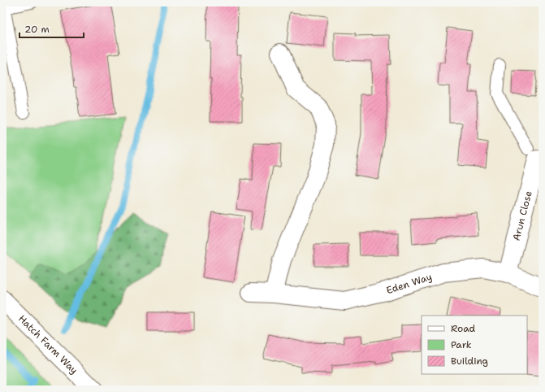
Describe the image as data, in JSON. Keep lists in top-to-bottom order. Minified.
{"streets":{"street":["Arun Close","Eden Way","Hatch Farm Way"]},"crossings":[["Arun Close","Eden Way"]],"legend":["Road","Park","Building"],"scale_bar":"20 m"}
